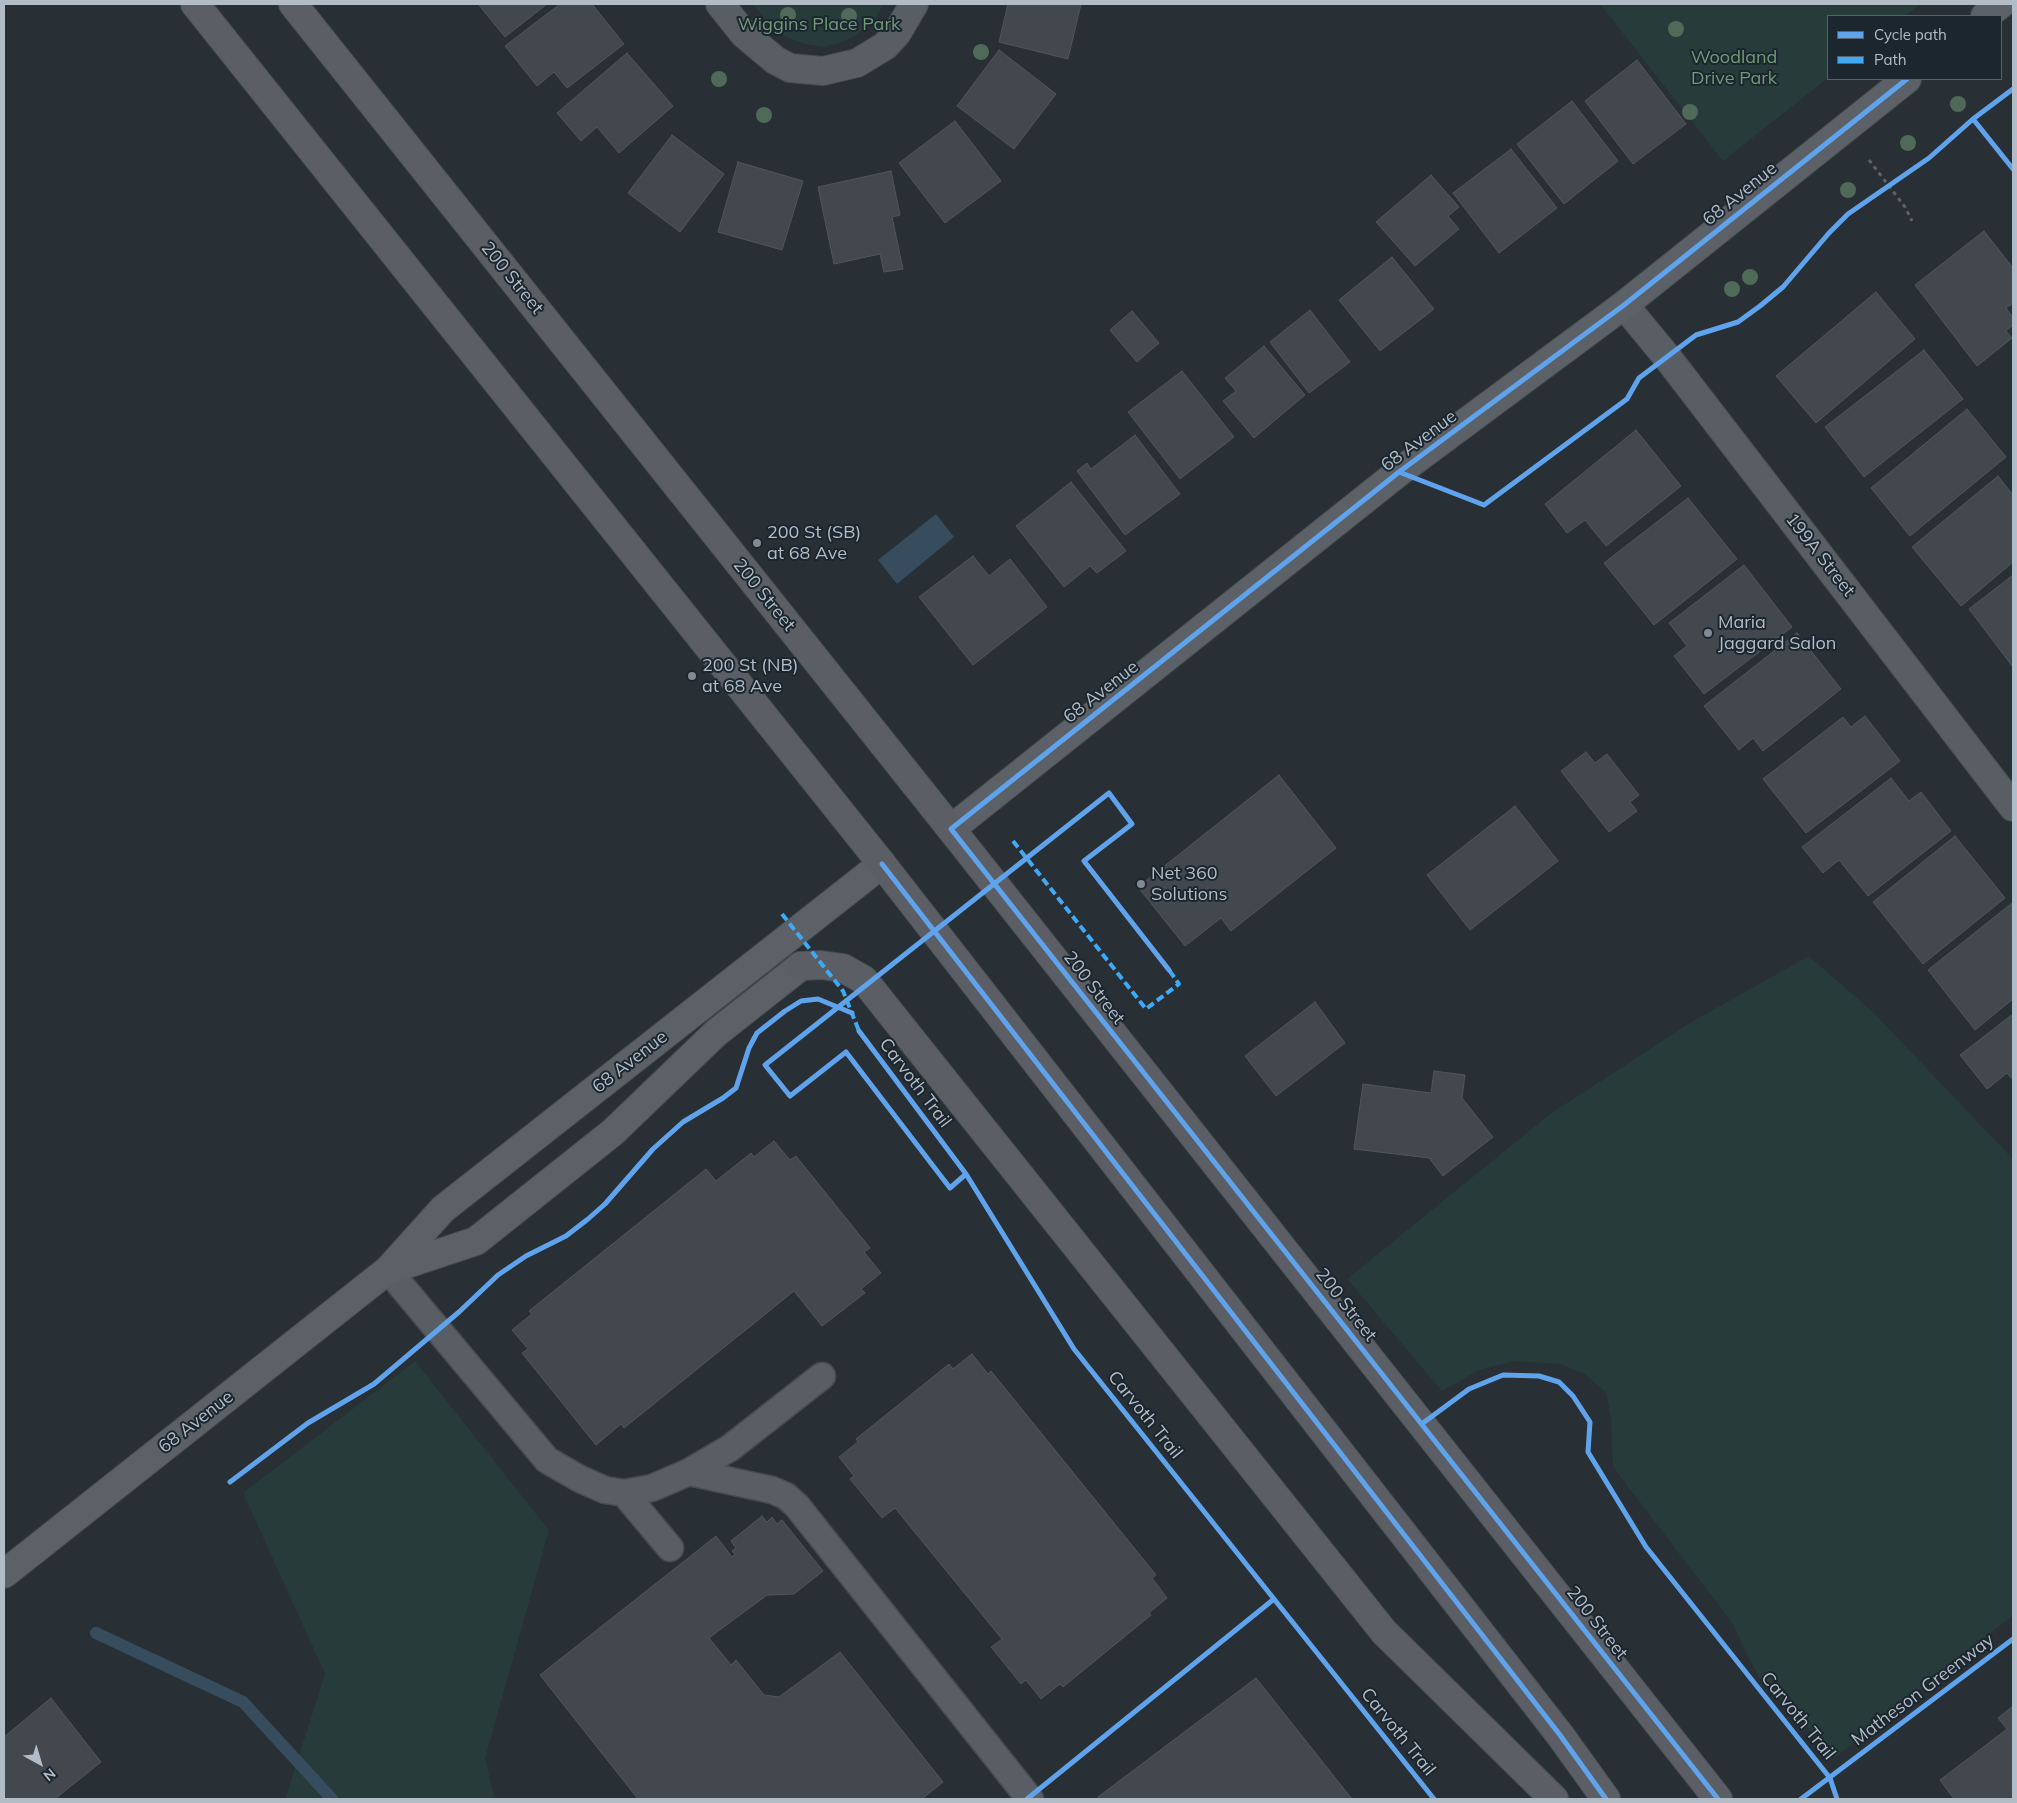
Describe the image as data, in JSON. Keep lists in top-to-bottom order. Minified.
{"streets":{"main road":["200 Street"],"street":["68 Avenue","199A Street"],"cycle path":["Carvoth Trail","Matheson Greenway"]},"crossings":[["68 Avenue","200 Street"],["68 Avenue","199A Street"]],"parks":["Wiggins Place Park","Woodland Drive Park"],"places":["200 St (SB) at 68 Ave","Maria Jaggard Salon","200 St (NB) at 68 Ave","Net 360 Solutions"],"legend":["Cycle path","Path"],"north":"bottom right"}
